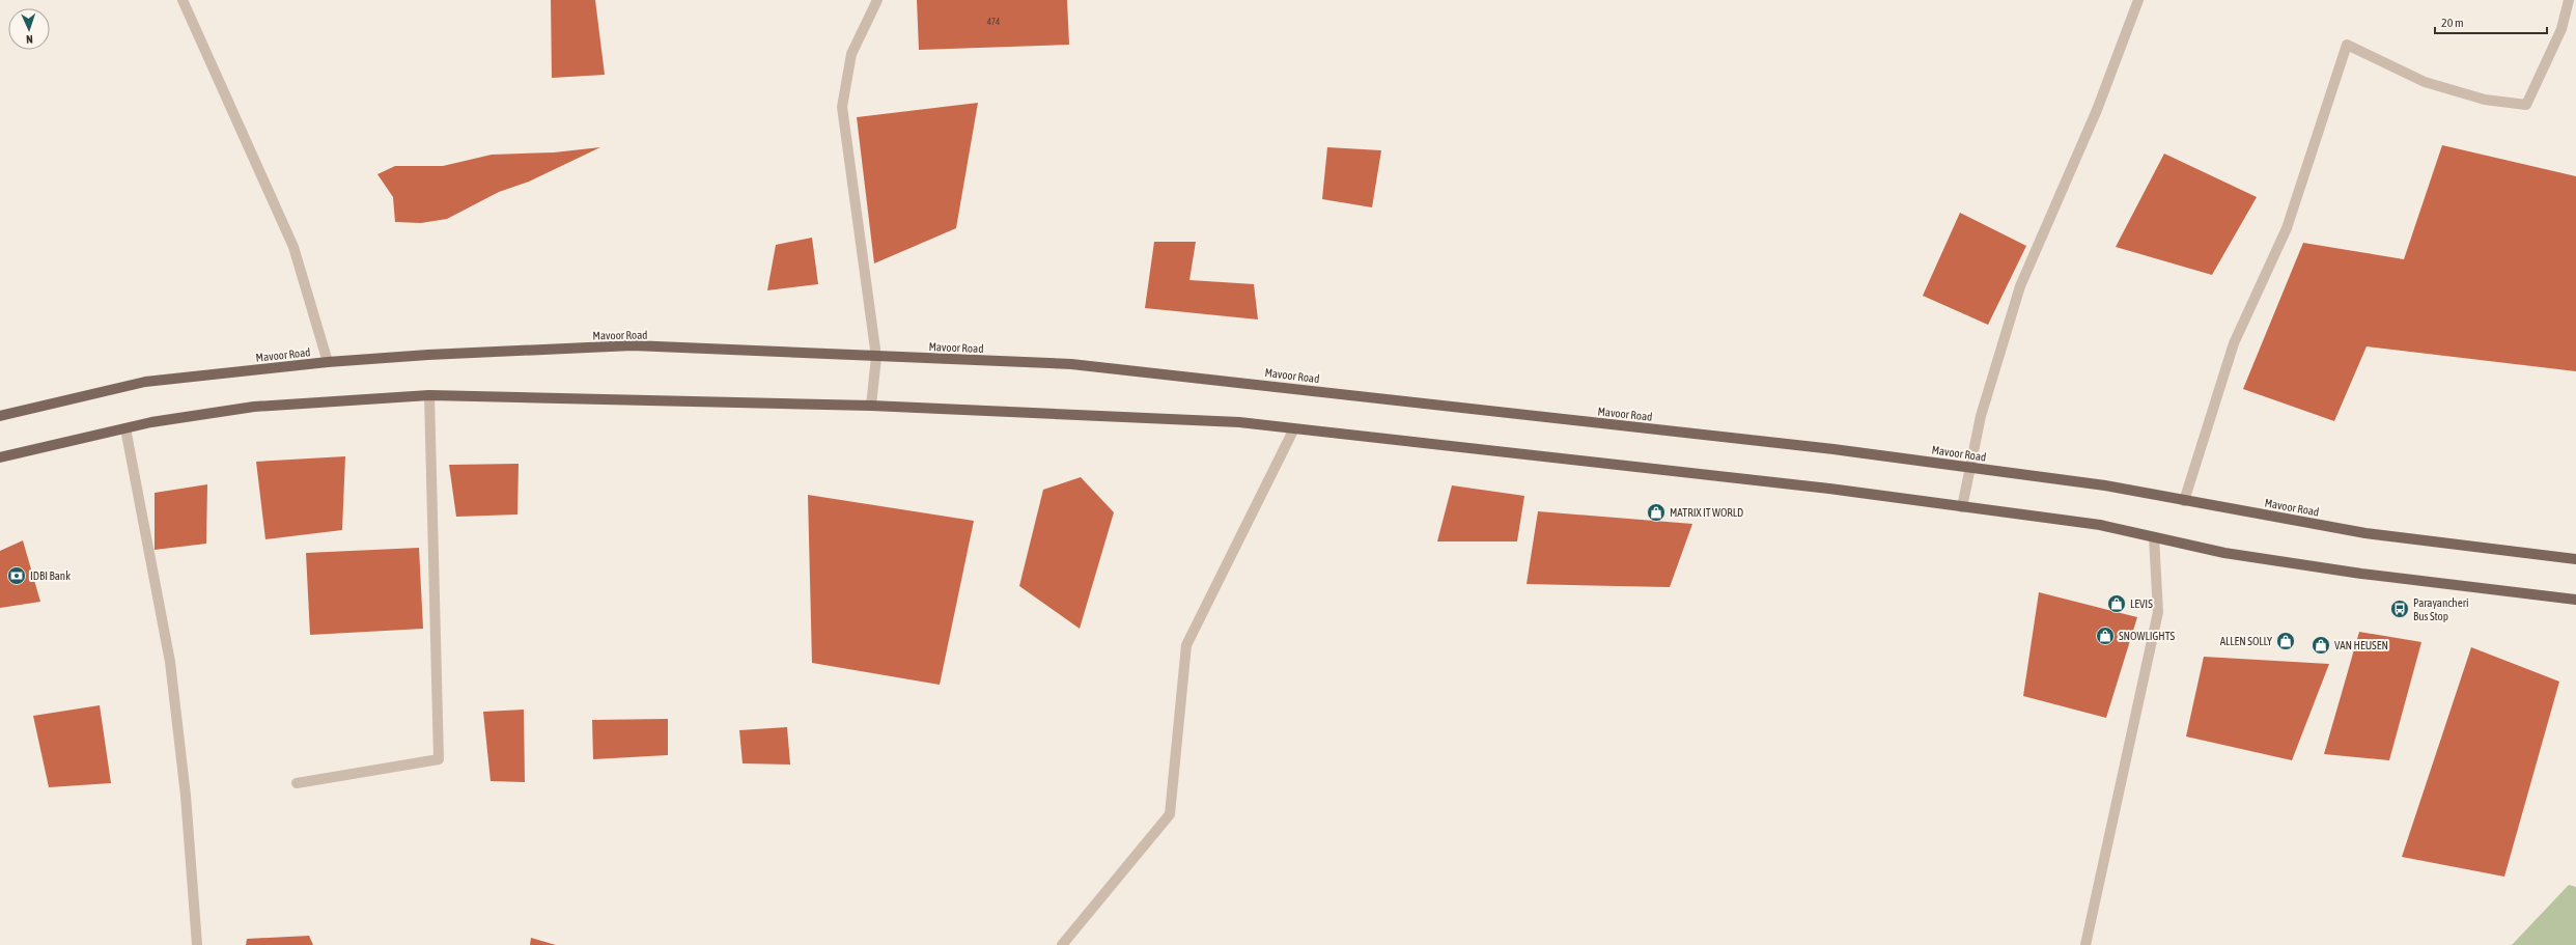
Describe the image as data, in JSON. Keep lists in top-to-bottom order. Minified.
{"streets":{"main road":["Mavoor Road"]},"places":{"shop":["MATRIX IT WORLD","LEVIS","SNOWLIGHTS","ALLEN SOLLY","VAN HEUSEN"],"bank":["IDBI Bank"],"bus stop":["Parayancheri Bus Stop"]},"house_numbers":["474"],"scale_bar":"20 m","north":"bottom"}
